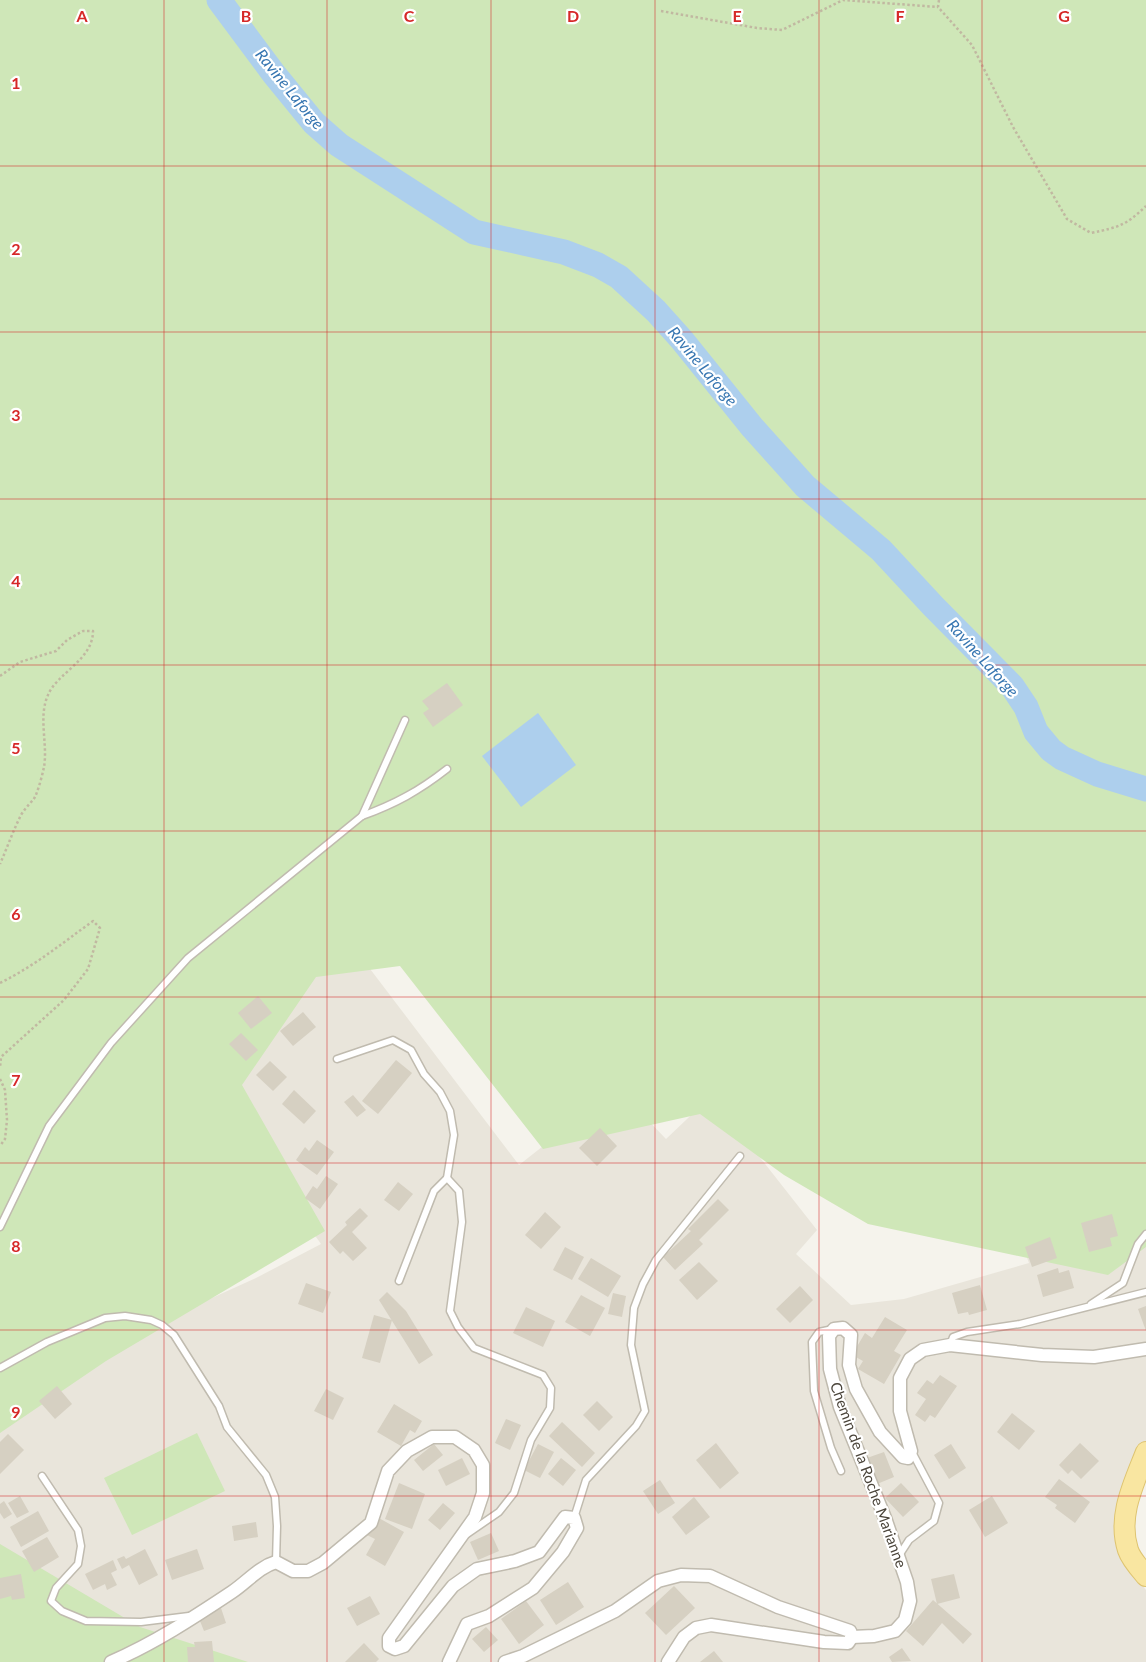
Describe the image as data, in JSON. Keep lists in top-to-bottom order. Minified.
{"streets":{"street":["Chemin de la Roche Marianne"]},"water":["Ravine Laforge"],"grid":{"columns":["A","B","C","D","E","F","G"],"rows":["1","2","3","4","5","6","7","8","9"]}}
